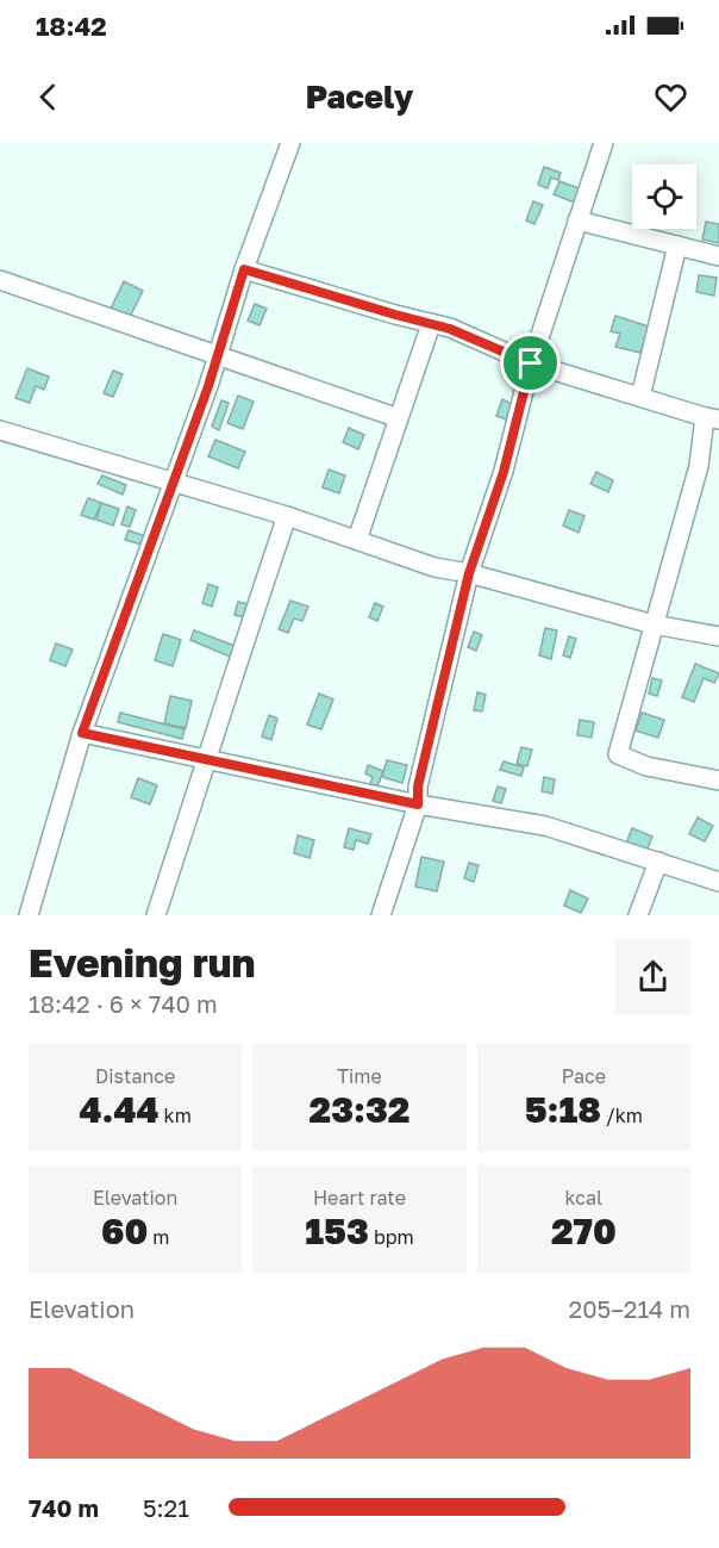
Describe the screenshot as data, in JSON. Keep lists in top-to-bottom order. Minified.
{"page":{"status":"18:42","header":"Pacely","heading":["Evening run","18:42 · 6 × 740 m"],"stats":[["Distance","4.44 km"],["Time","23:32"],["Pace","5:18 /km"],["Elevation","60 m"],["Heart rate","153 bpm"],["kcal","270"]],"chart":["Elevation","205–214 m"],"list":[{"name":"740 m","note":"5:21"}]}}
